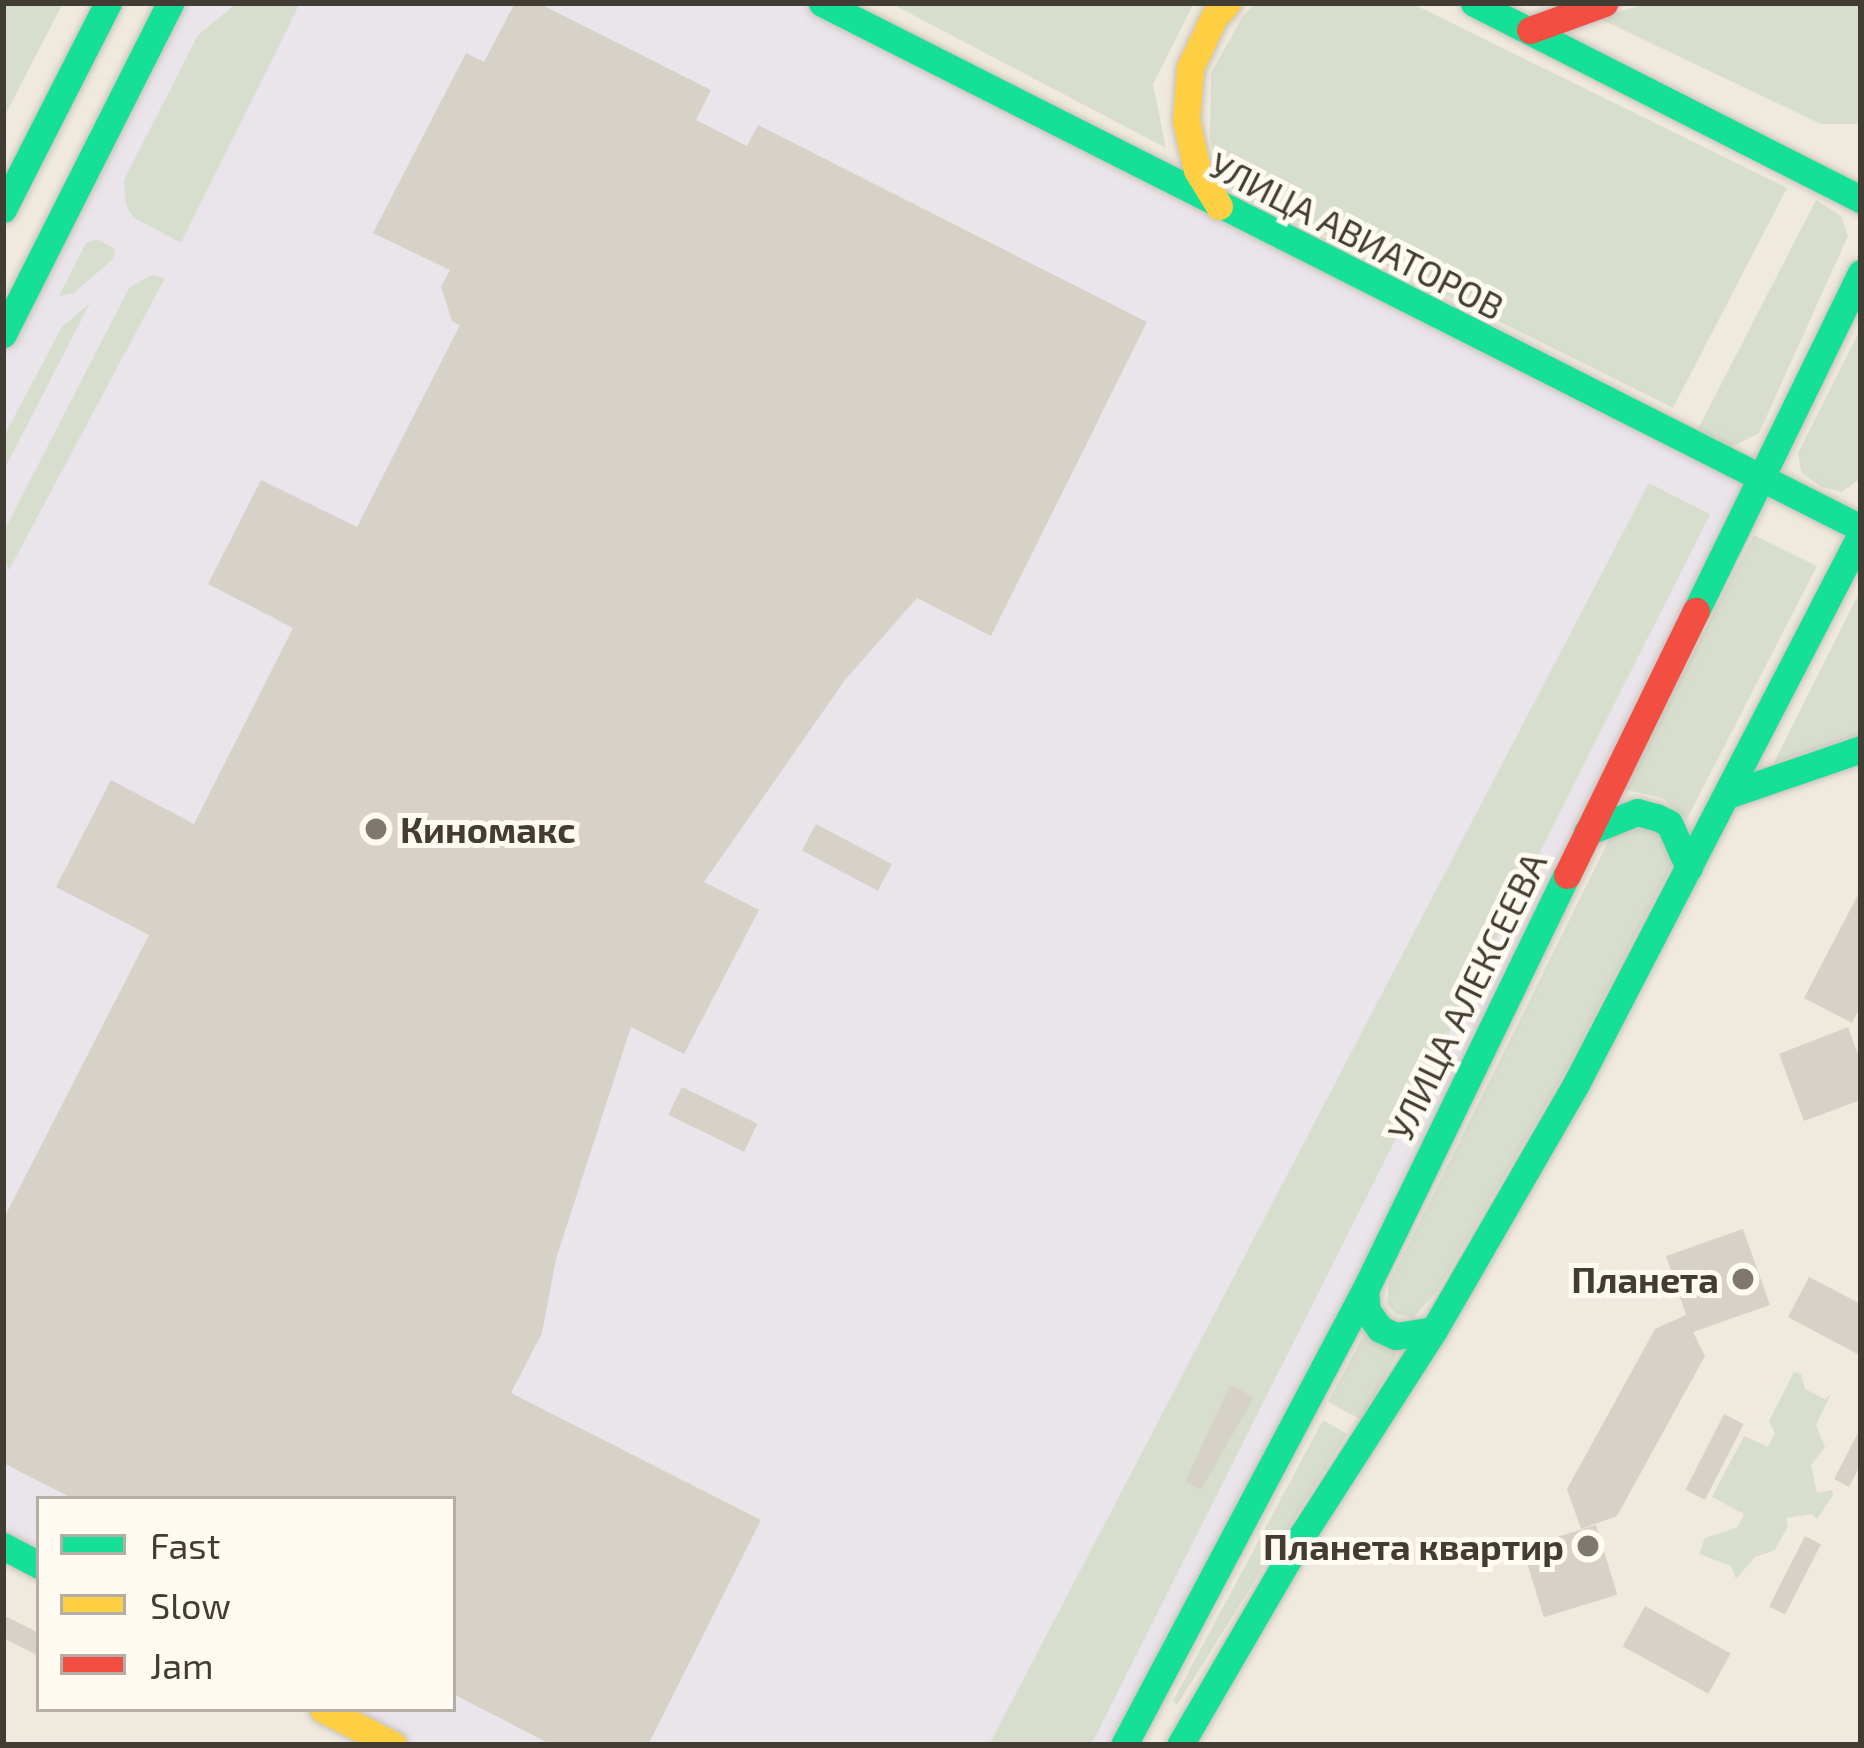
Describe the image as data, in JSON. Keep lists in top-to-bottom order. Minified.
{"streets":{"street":["УЛИЦА АВИАТОРОВ","УЛИЦА АЛЕКСЕЕВА"]},"crossings":[["УЛИЦА АВИАТОРОВ","УЛИЦА АЛЕКСЕЕВА"]],"places":["Киномакс","Планета","Планета квартир"],"legend":["Fast","Slow","Jam"]}
